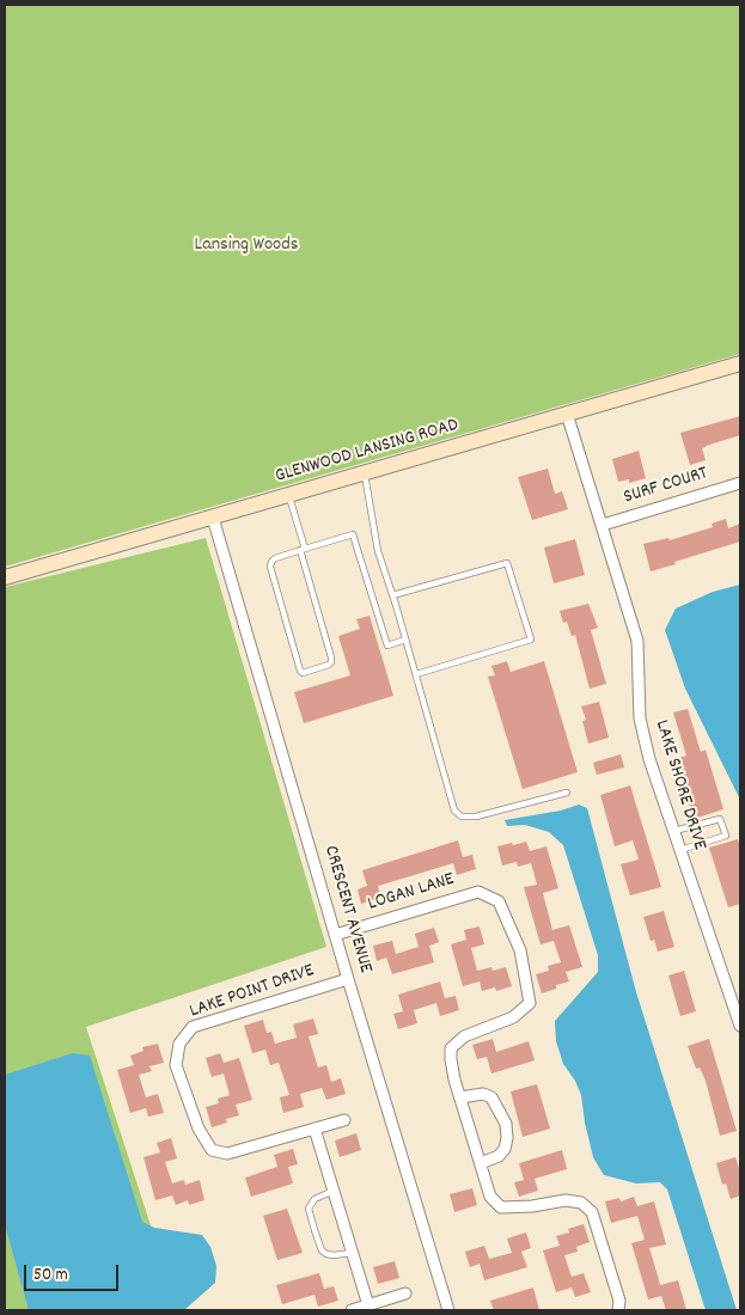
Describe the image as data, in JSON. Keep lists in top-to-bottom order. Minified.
{"streets":{"main road":["GLENWOOD LANSING ROAD"],"street":["SURF COURT","LAKE SHORE DRIVE","LOGAN LANE","CRESCENT AVENUE","LAKE POINT DRIVE"]},"crossings":[["GLENWOOD LANSING ROAD","LAKE SHORE DRIVE"],["GLENWOOD LANSING ROAD","CRESCENT AVENUE"],["SURF COURT","LAKE SHORE DRIVE"],["LOGAN LANE","CRESCENT AVENUE"],["CRESCENT AVENUE","LAKE POINT DRIVE"]],"parks":["Lansing Woods"],"scale_bar":"50 m"}
